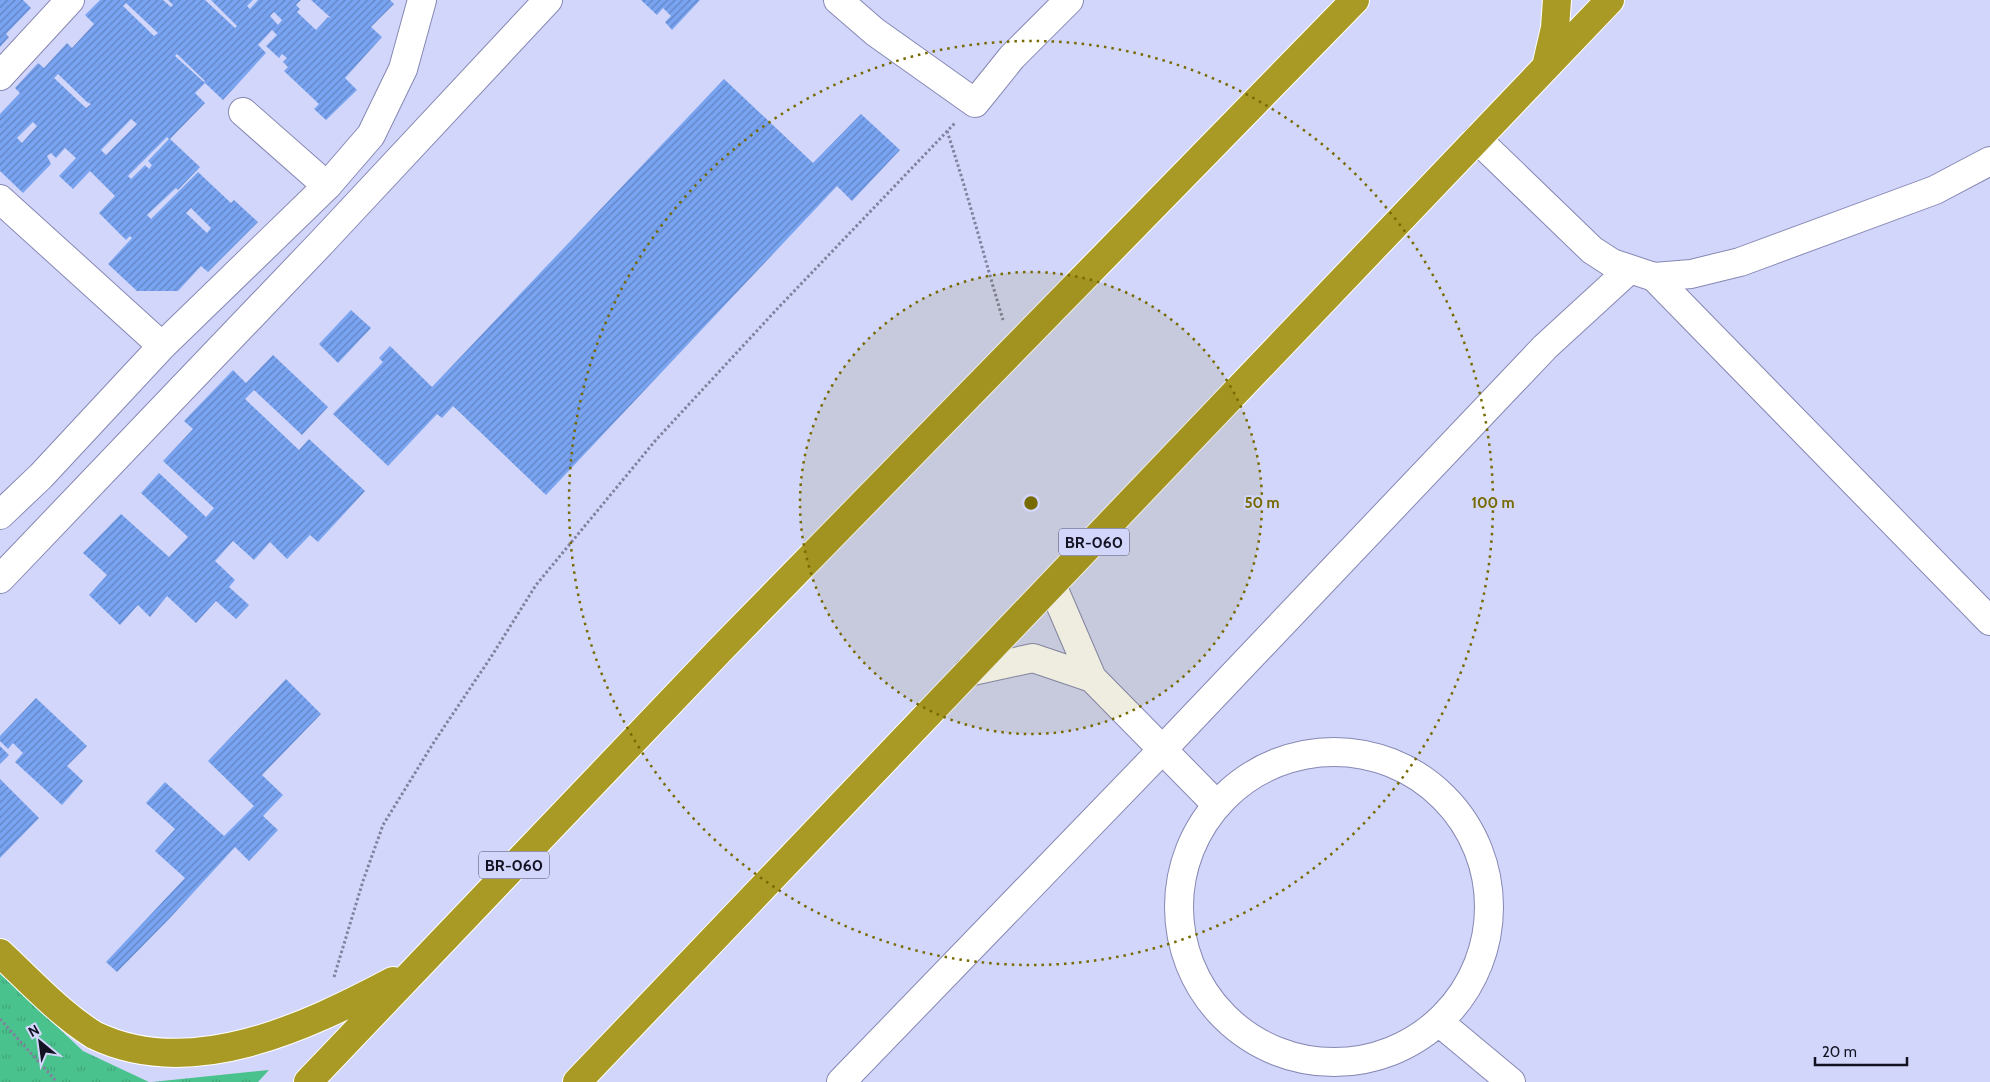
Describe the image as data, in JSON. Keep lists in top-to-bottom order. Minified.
{"streets":{"highway":["BR-060"]},"scale_bar":"20 m","north":"top left","rings":["50 m","100 m"]}
